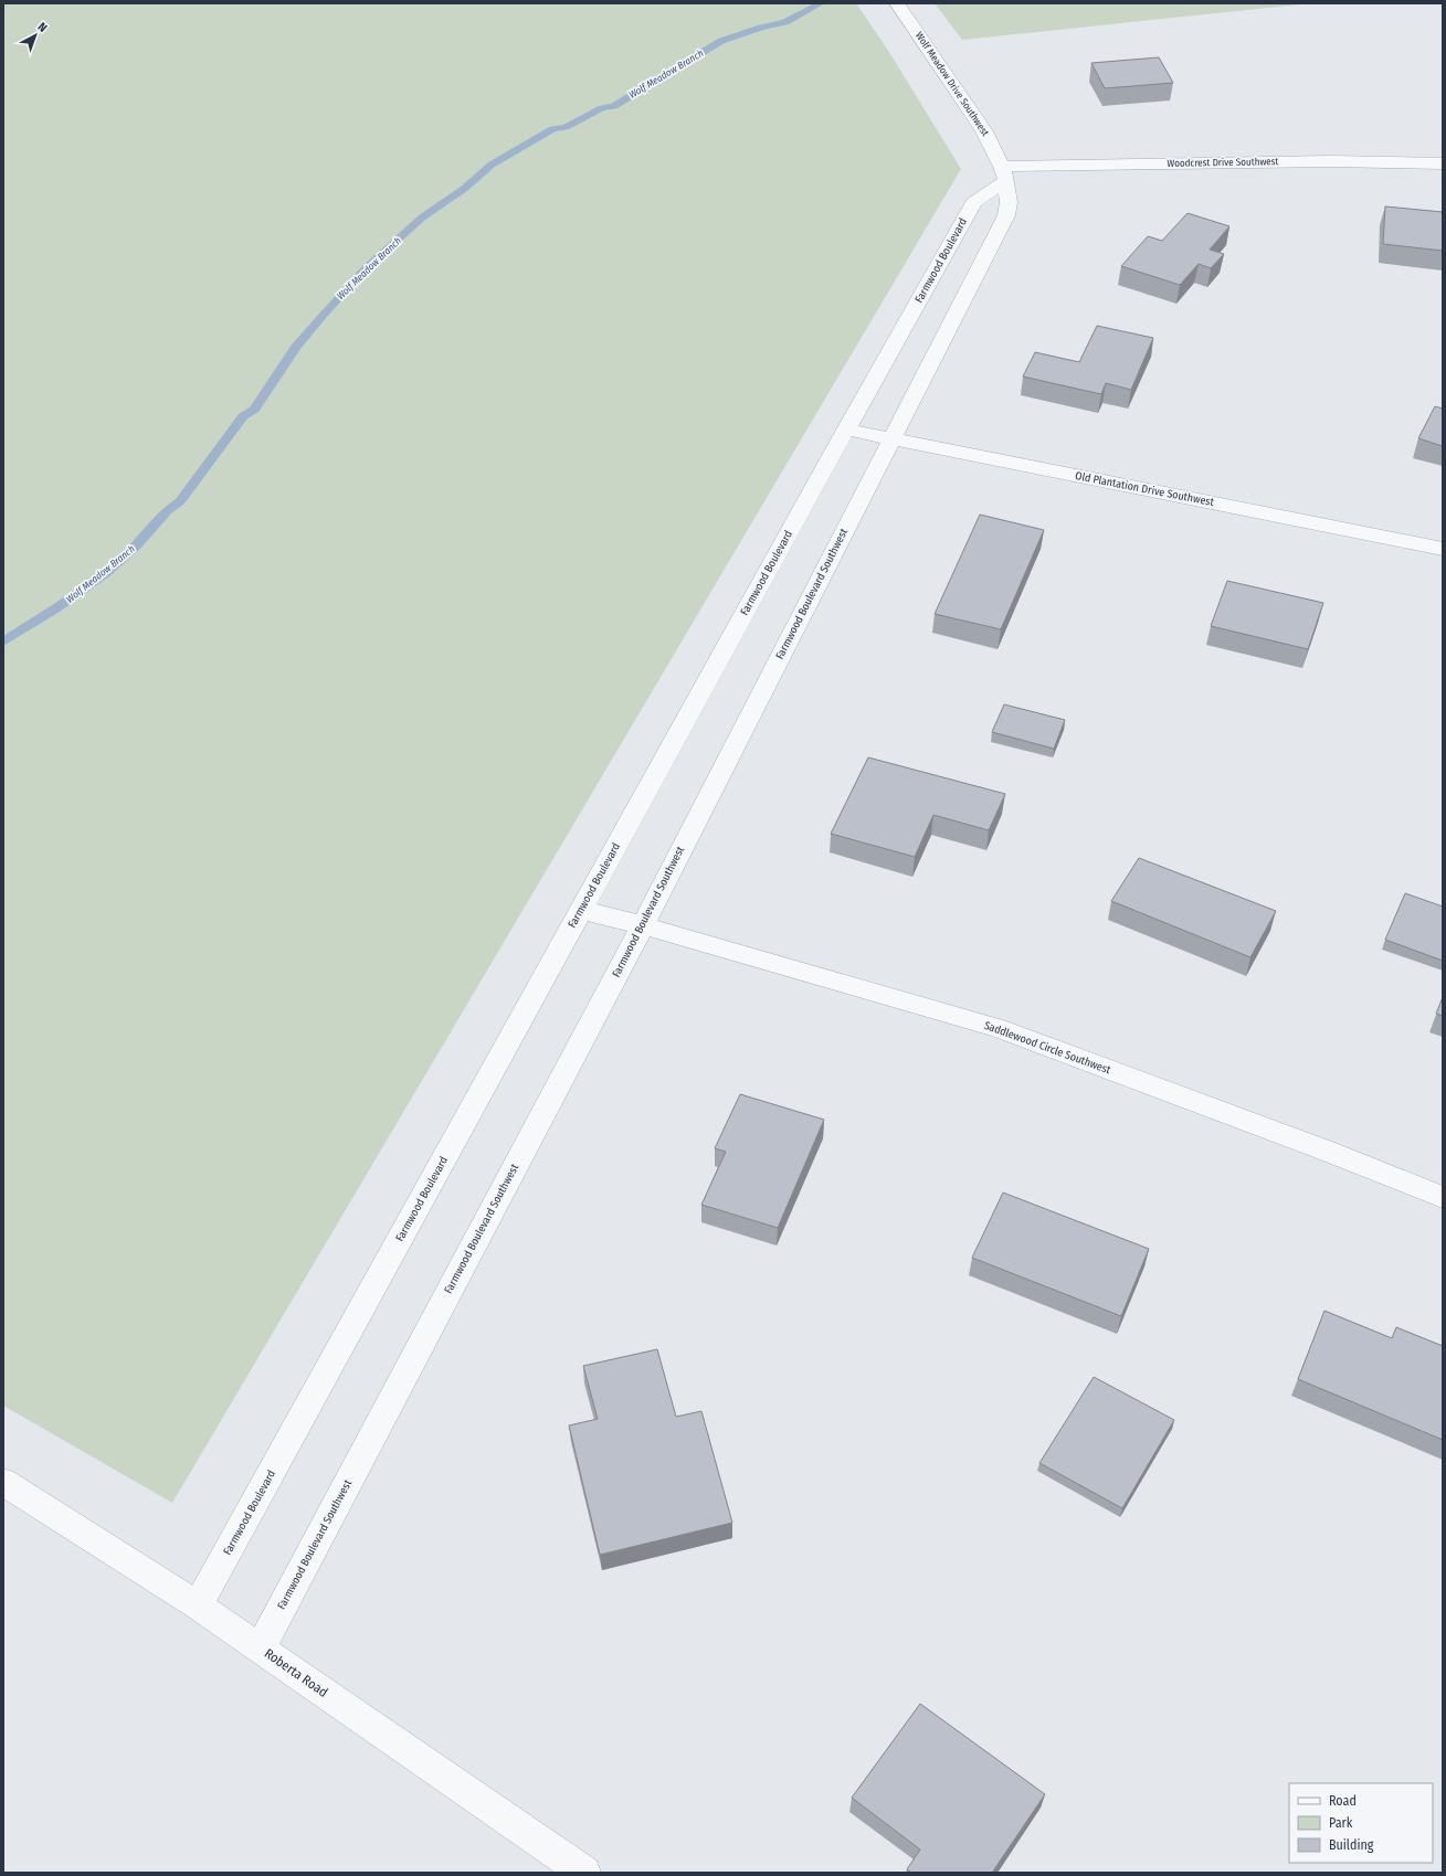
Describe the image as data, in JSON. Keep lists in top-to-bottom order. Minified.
{"streets":{"street":["Wolf Meadow Drive Southwest","Woodcrest Drive Southwest","Farmwood Boulevard","Old Plantation Drive Southwest","Farmwood Boulevard Southwest","Saddlewood Circle Southwest","Roberta Road"]},"crossings":[["Wolf Meadow Drive Southwest","Woodcrest Drive Southwest"],["Wolf Meadow Drive Southwest","Farmwood Boulevard"],["Wolf Meadow Drive Southwest","Farmwood Boulevard Southwest"],["Woodcrest Drive Southwest","Farmwood Boulevard"],["Woodcrest Drive Southwest","Farmwood Boulevard Southwest"],["Farmwood Boulevard","Old Plantation Drive Southwest"],["Farmwood Boulevard","Farmwood Boulevard Southwest"],["Farmwood Boulevard","Saddlewood Circle Southwest"],["Farmwood Boulevard","Roberta Road"],["Old Plantation Drive Southwest","Farmwood Boulevard Southwest"],["Farmwood Boulevard Southwest","Saddlewood Circle Southwest"],["Farmwood Boulevard Southwest","Roberta Road"]],"water":["Wolf Meadow Branch"],"legend":["Road","Park","Building"],"north":"top right"}
